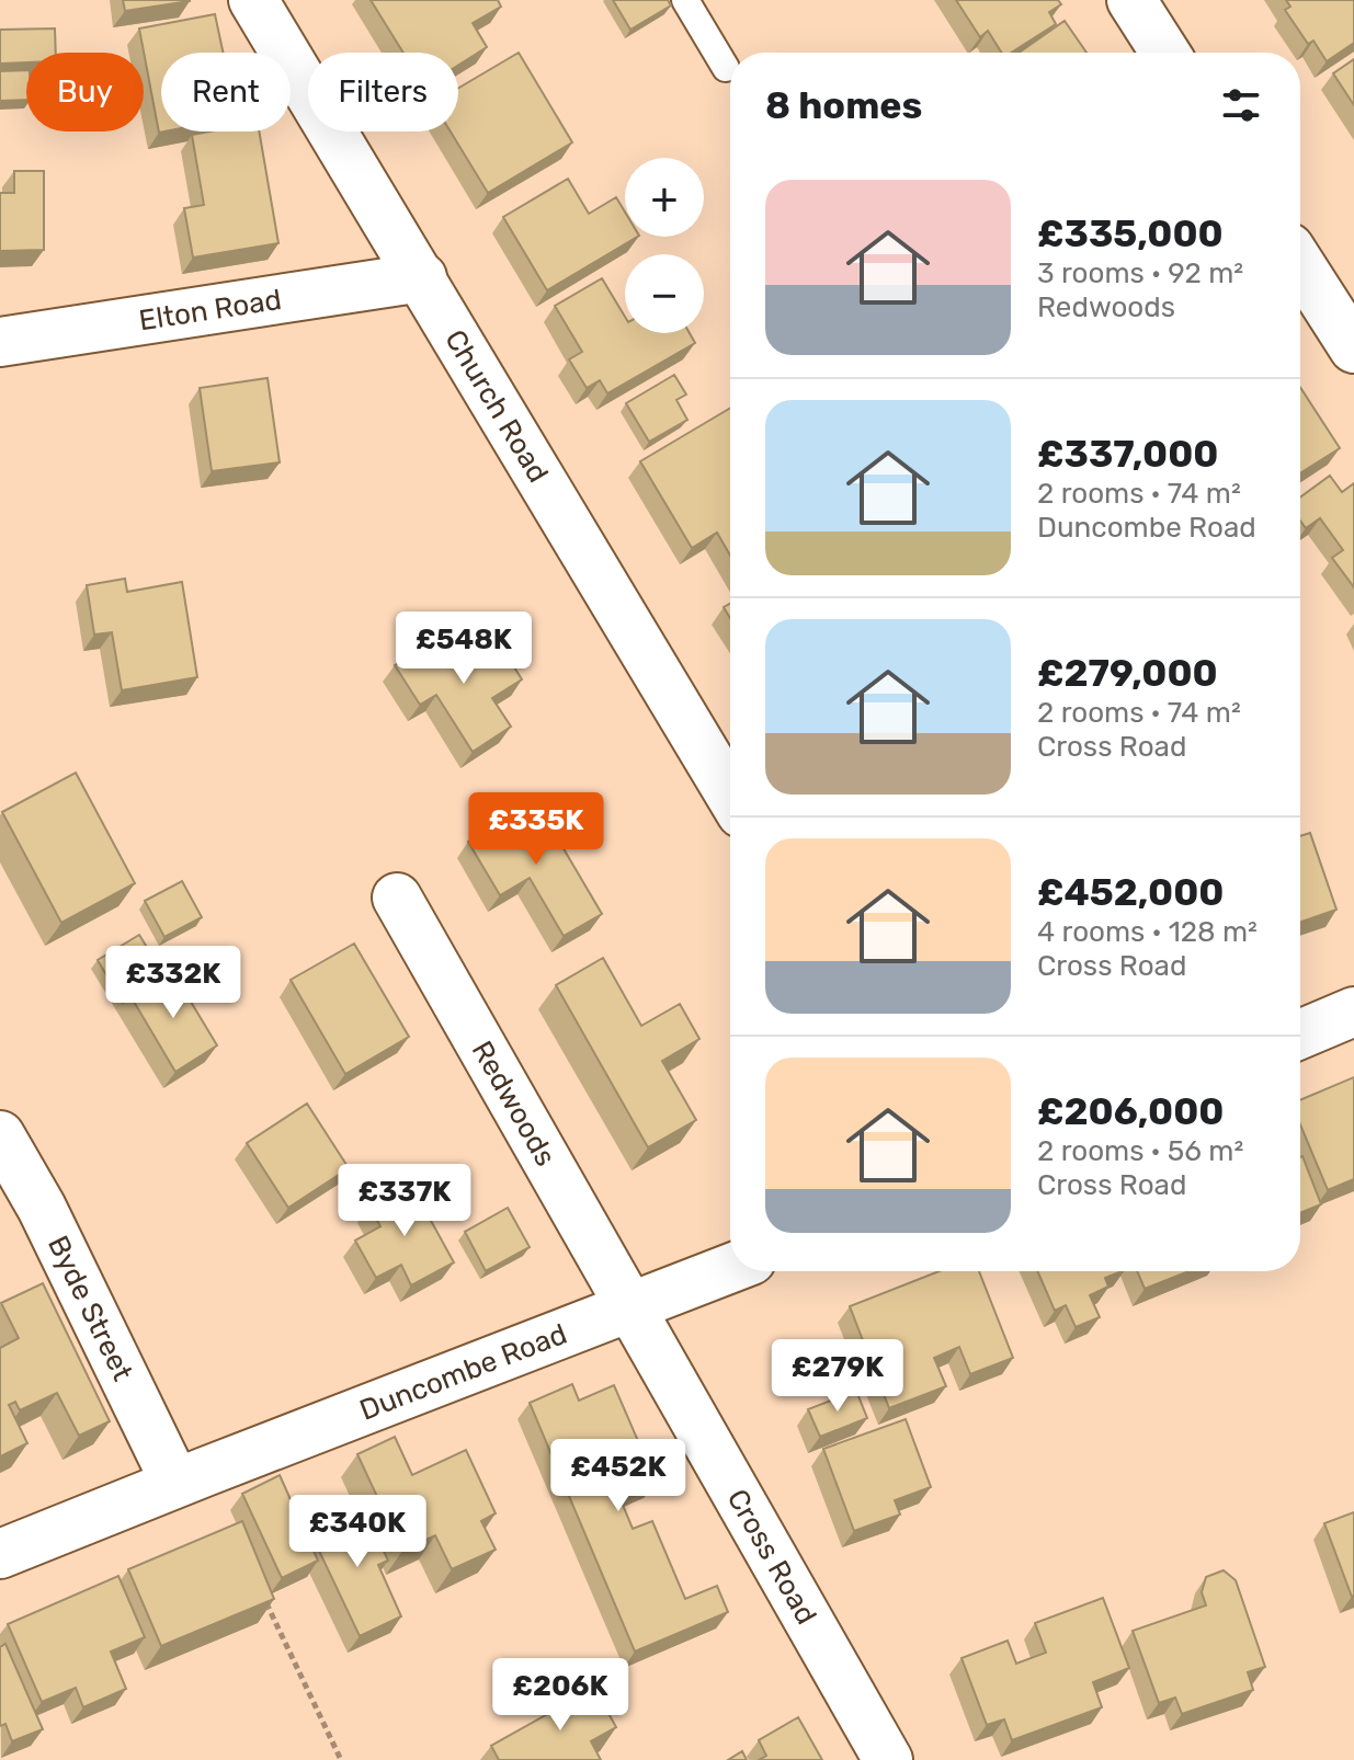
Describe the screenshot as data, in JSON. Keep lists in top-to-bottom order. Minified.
{"streets":{"street":["Elton Road","Church Road","Redwoods","Byde Street","Duncombe Road","Cross Road"]},"crossings":[["Elton Road","Church Road"],["Redwoods","Duncombe Road"],["Redwoods","Cross Road"],["Byde Street","Duncombe Road"],["Duncombe Road","Cross Road"]],"page":{"chip":["Buy","Rent","Filters"],"heading":"8 homes","map_buttons":["+","−"],"list":[{"name":"£335,000","note":"3 rooms · 92 m² · Redwoods"},{"name":"£337,000","note":"2 rooms · 74 m² · Duncombe Road"},{"name":"£279,000","note":"2 rooms · 74 m² · Cross Road"},{"name":"£452,000","note":"4 rooms · 128 m² · Cross Road"},{"name":"£206,000","note":"2 rooms · 56 m² · Cross Road"}],"price":["£548K","£335K","£332K","£337K","£279K","£452K","£340K","£206K"]}}
